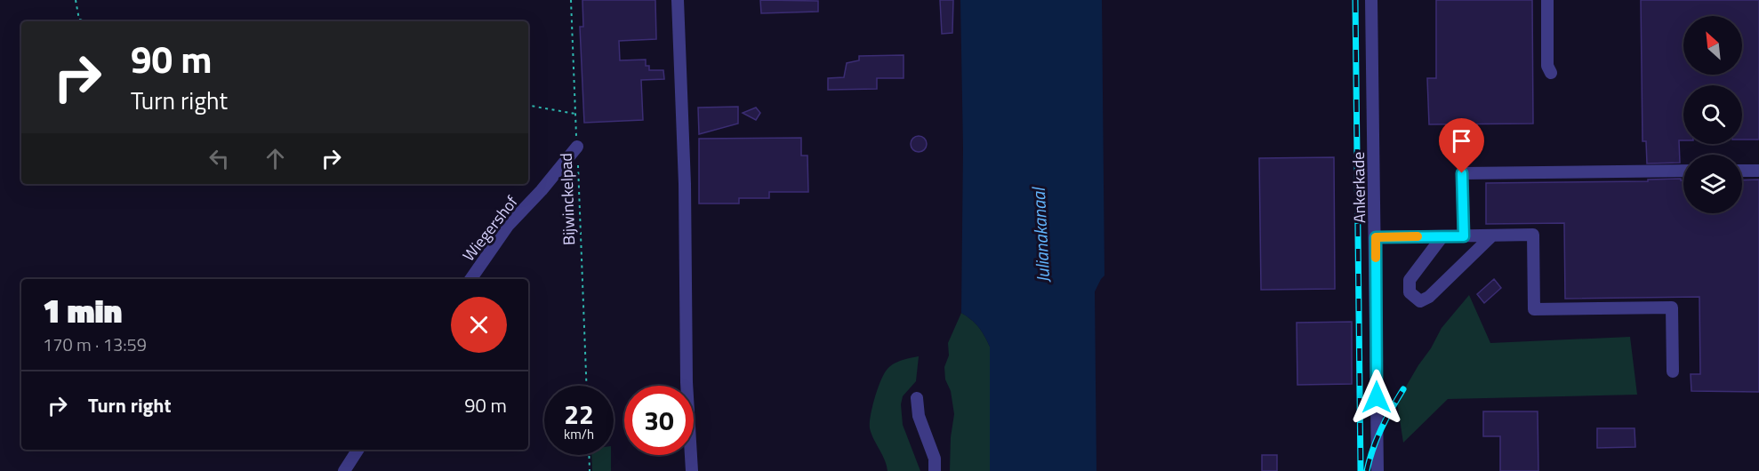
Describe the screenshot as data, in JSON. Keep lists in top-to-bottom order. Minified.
{"streets":{"street":["Ankerkade","Wiegershof"],"path":["Bijwinckelpad"]},"crossings":[["Bijwinckelpad","Wiegershof"]],"water":["Julianakanaal"],"north":"top left","page":{"turn":["90 m","Turn right"],"heading":["1 min","170 m · 13:59"],"list":[{"name":"Turn right","value":"90 m"}],"speed":"22 km/h","limit":"30"}}
